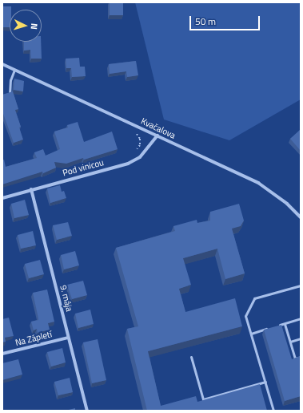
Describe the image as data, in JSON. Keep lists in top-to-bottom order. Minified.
{"streets":{"street":["Kvačalova","Pod vinicou","9. mája","Na Zápletí"]},"crossings":[["Kvačalova","Pod vinicou"],["Pod vinicou","9. mája"],["9. mája","Na Zápletí"]],"scale_bar":"50 m","north":"right"}
